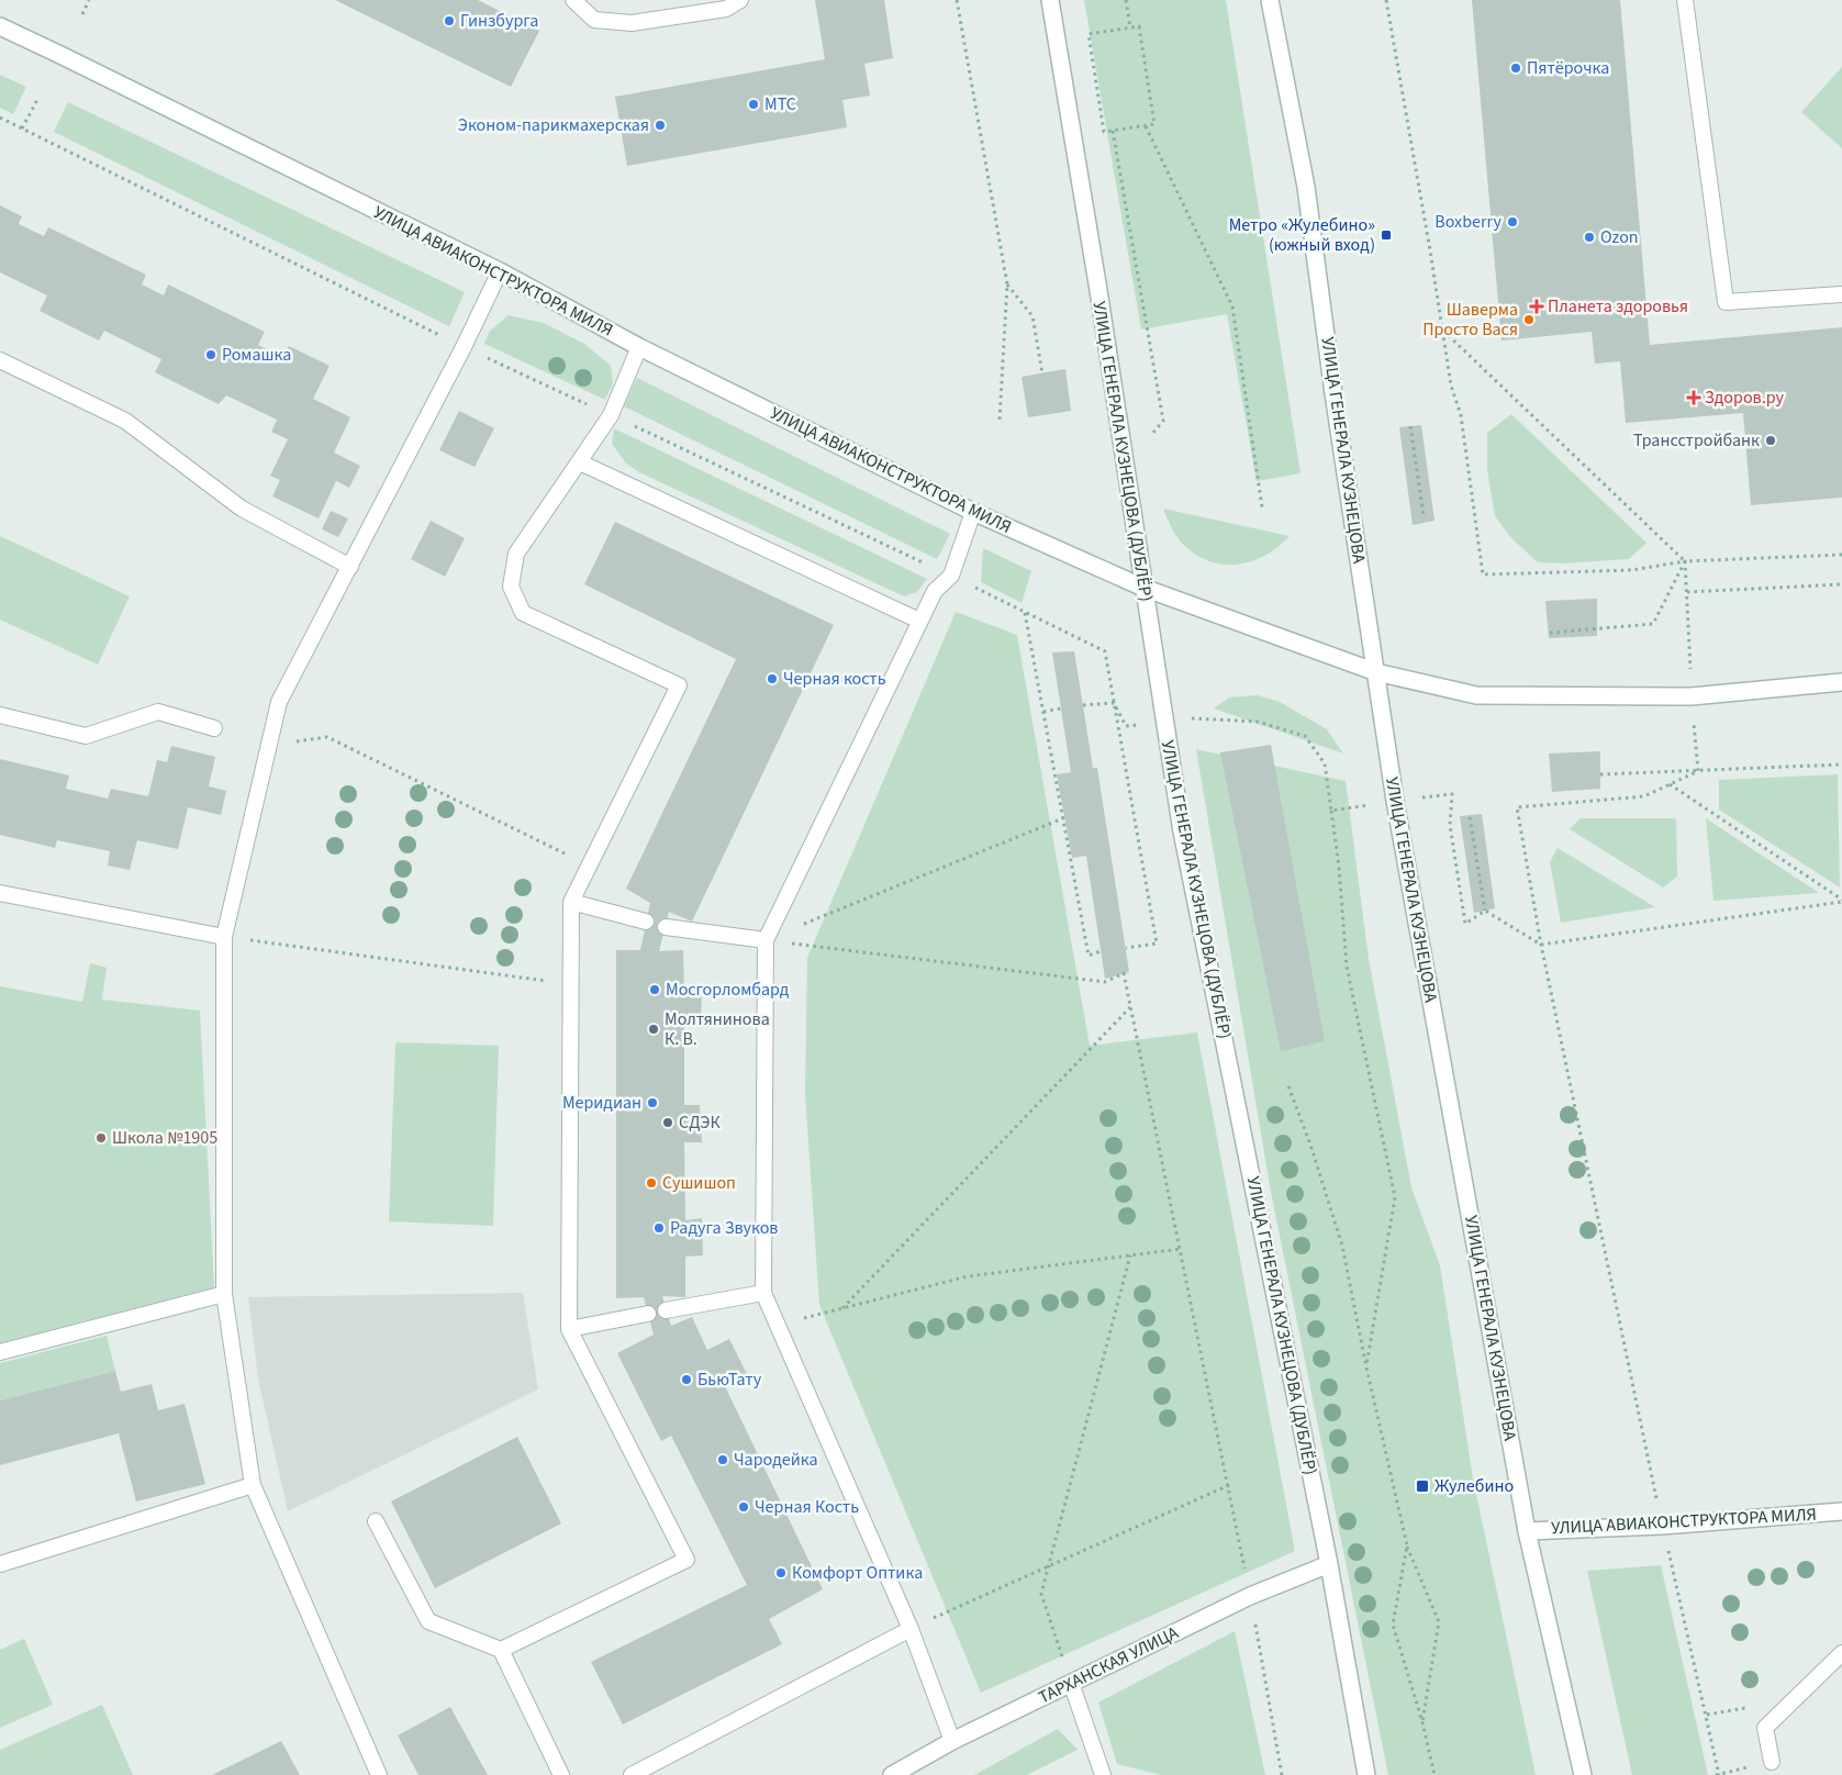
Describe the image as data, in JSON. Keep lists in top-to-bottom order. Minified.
{"streets":{"street":["УЛИЦА АВИАКОНСТРУКТОРА МИЛЯ","УЛИЦА ГЕНЕРАЛА КУЗНЕЦОВА","УЛИЦА ГЕНЕРАЛА КУЗНЕЦОВА (ДУБЛЁР)","ТАРХАНСКАЯ УЛИЦА"]},"crossings":[["УЛИЦА АВИАКОНСТРУКТОРА МИЛЯ","УЛИЦА ГЕНЕРАЛА КУЗНЕЦОВА"],["УЛИЦА АВИАКОНСТРУКТОРА МИЛЯ","УЛИЦА ГЕНЕРАЛА КУЗНЕЦОВА (ДУБЛЁР)"],["УЛИЦА ГЕНЕРАЛА КУЗНЕЦОВА (ДУБЛЁР)","ТАРХАНСКАЯ УЛИЦА"]],"places":{"other":["Гинзбурга","Пятёрочка","МТС","Эконом-парикмахерская","Boxberry","Ozon","Шаверма Просто Вася","Ромашка","Трансстройбанк","Черная кость","Мосгорломбард","Молтянинова К. В.","Меридиан","СДЭК","Школа №1905","Сушишоп","Радуга Звуков","БьюТату","Чародейка","Черная Кость","Комфорт Оптика"],"transit":["Метро «Жулебино» (южный вход)","Жулебино"],"health":["Планета здоровья","Здоров.ру"]}}
